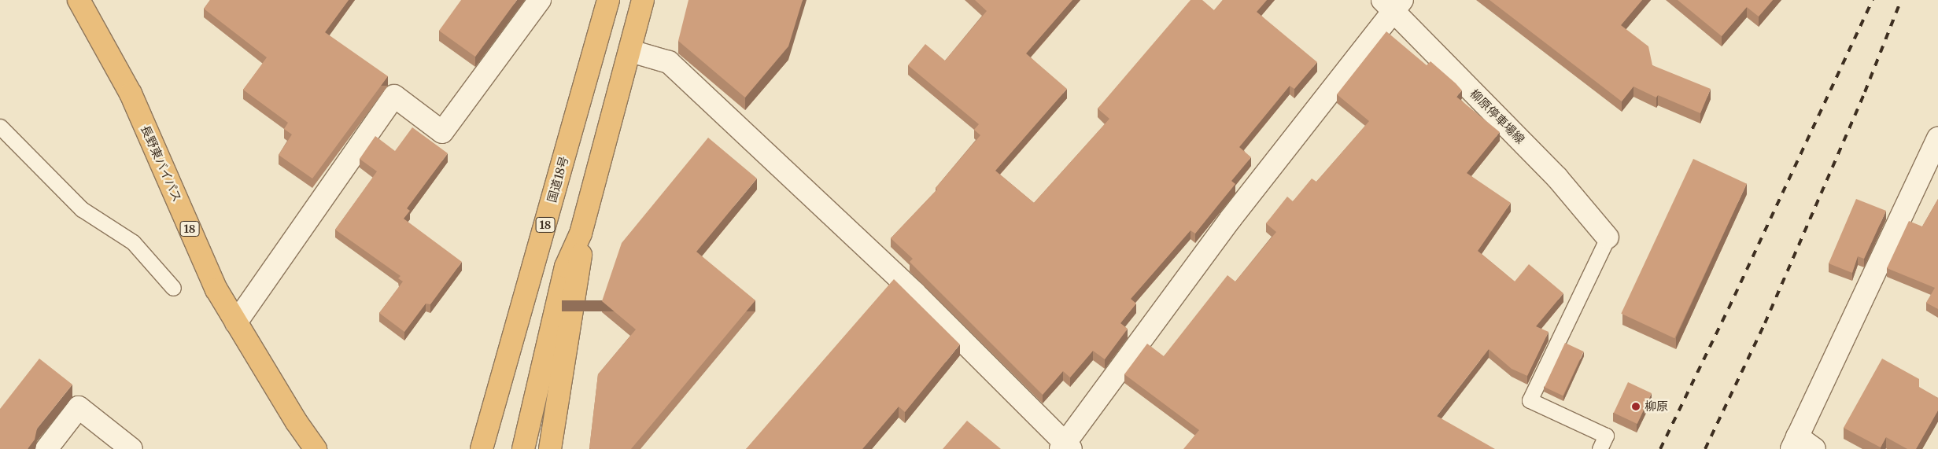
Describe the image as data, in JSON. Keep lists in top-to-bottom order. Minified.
{"streets":{"highway":["長野東バイパス","国道18号","18"],"street":["柳原停車場線"]},"places":["柳原"]}
